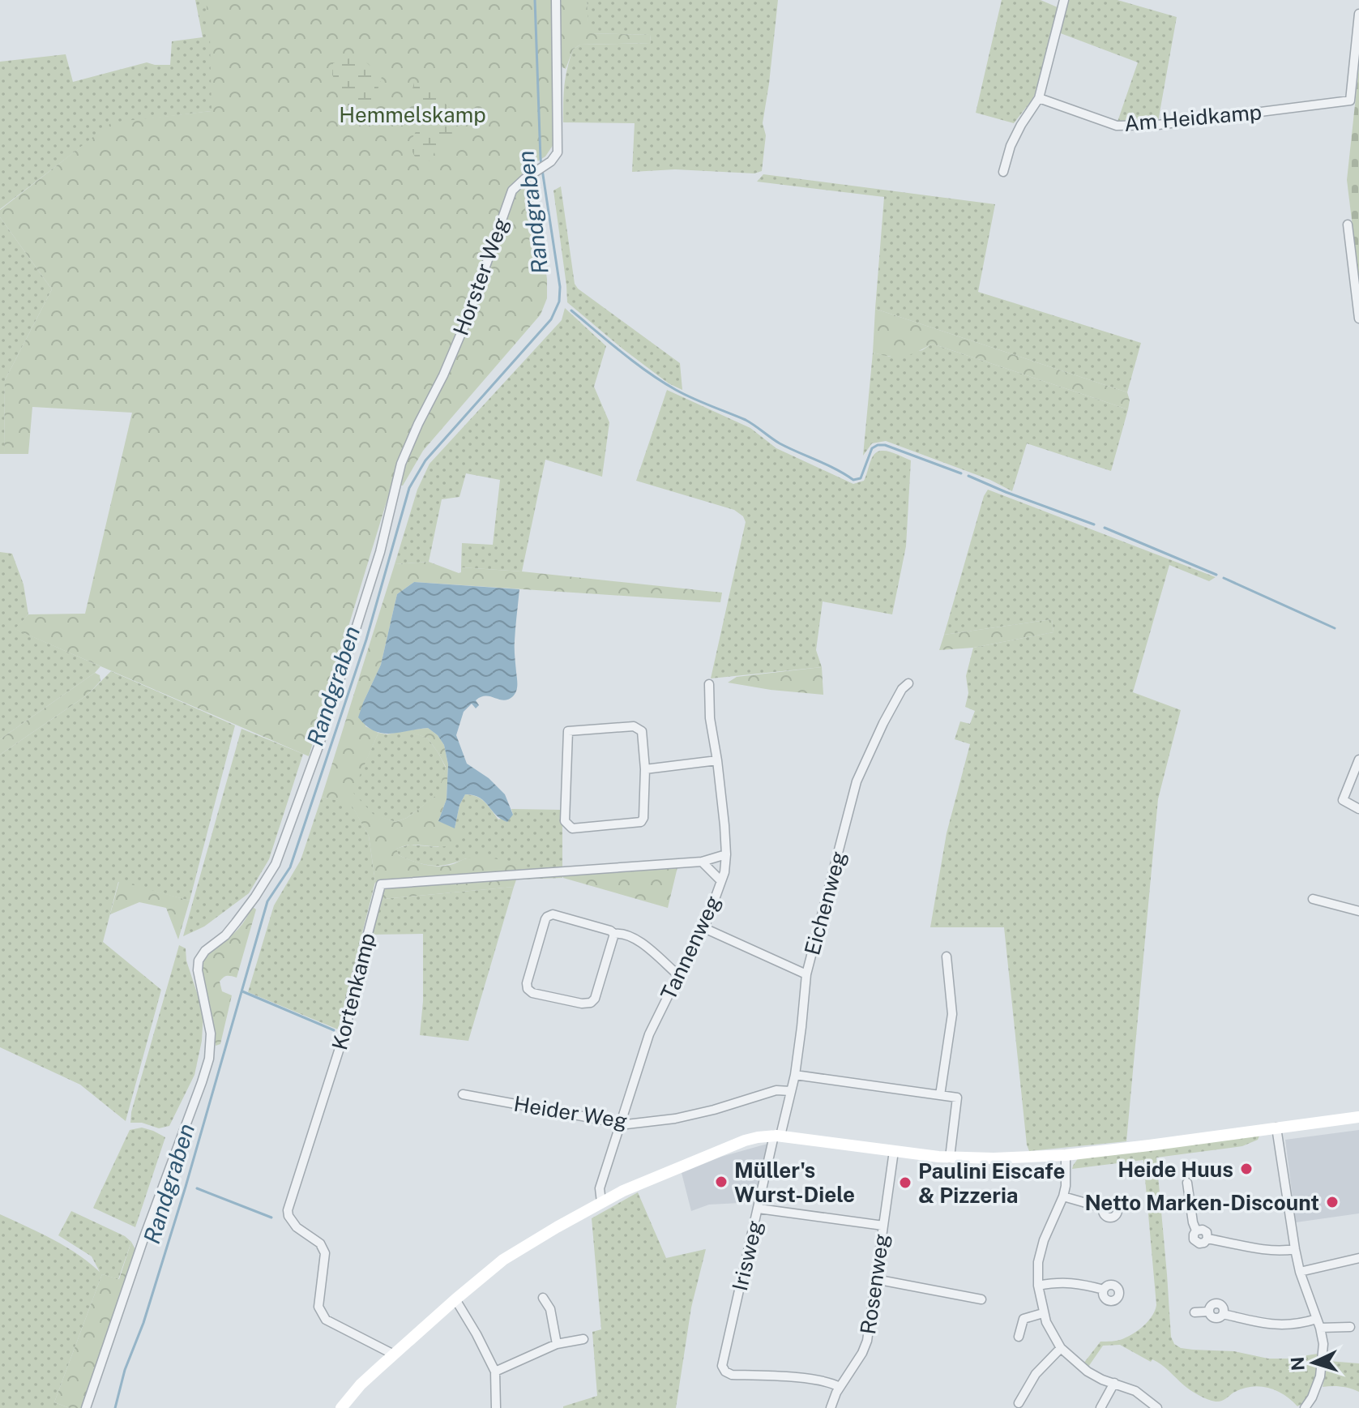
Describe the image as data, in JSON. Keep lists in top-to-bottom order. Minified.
{"streets":{"street":["Am Heidkamp","Horster Weg","Eichenweg","Tannenweg","Kortenkamp","Heider Weg","Irisweg","Rosenweg"]},"crossings":[["Eichenweg","Heider Weg"],["Eichenweg","Irisweg"],["Tannenweg","Kortenkamp"],["Tannenweg","Heider Weg"],["Irisweg","Rosenweg"]],"water":["Randgraben"],"parks":["Hemmelskamp"],"places":["Heide Huus","Müller's Wurst-Diele","Paulini Eiscafe & Pizzeria","Netto Marken-Discount"],"north":"left"}
